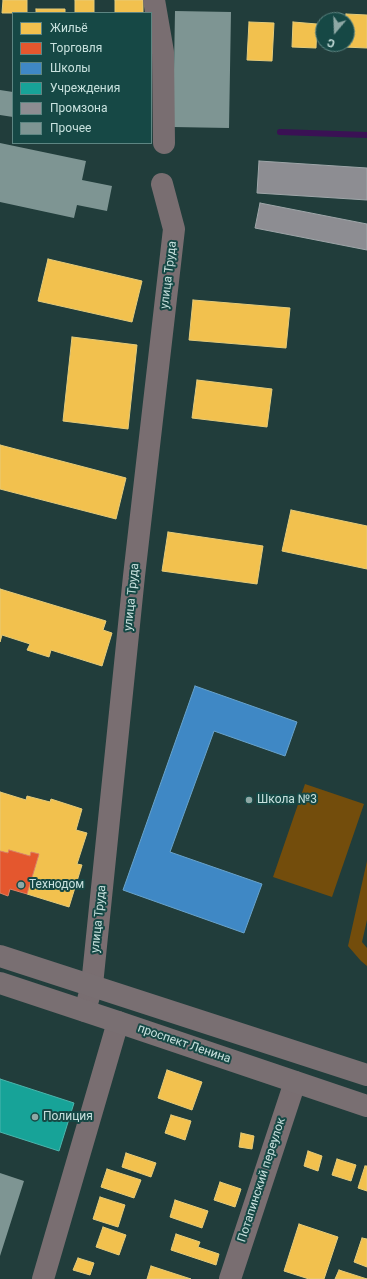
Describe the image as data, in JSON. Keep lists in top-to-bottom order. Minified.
{"streets":{"main road":["проспект Ленина"],"street":["улица Труда","Потапинский переулок"]},"crossings":[["улица Труда","проспект Ленина"],["проспект Ленина","Потапинский переулок"]],"places":["Школа №3","Технодом","Полиция"],"legend":["Жильё","Торговля","Школы","Учреждения","Промзона","Прочее"],"north":"bottom"}
